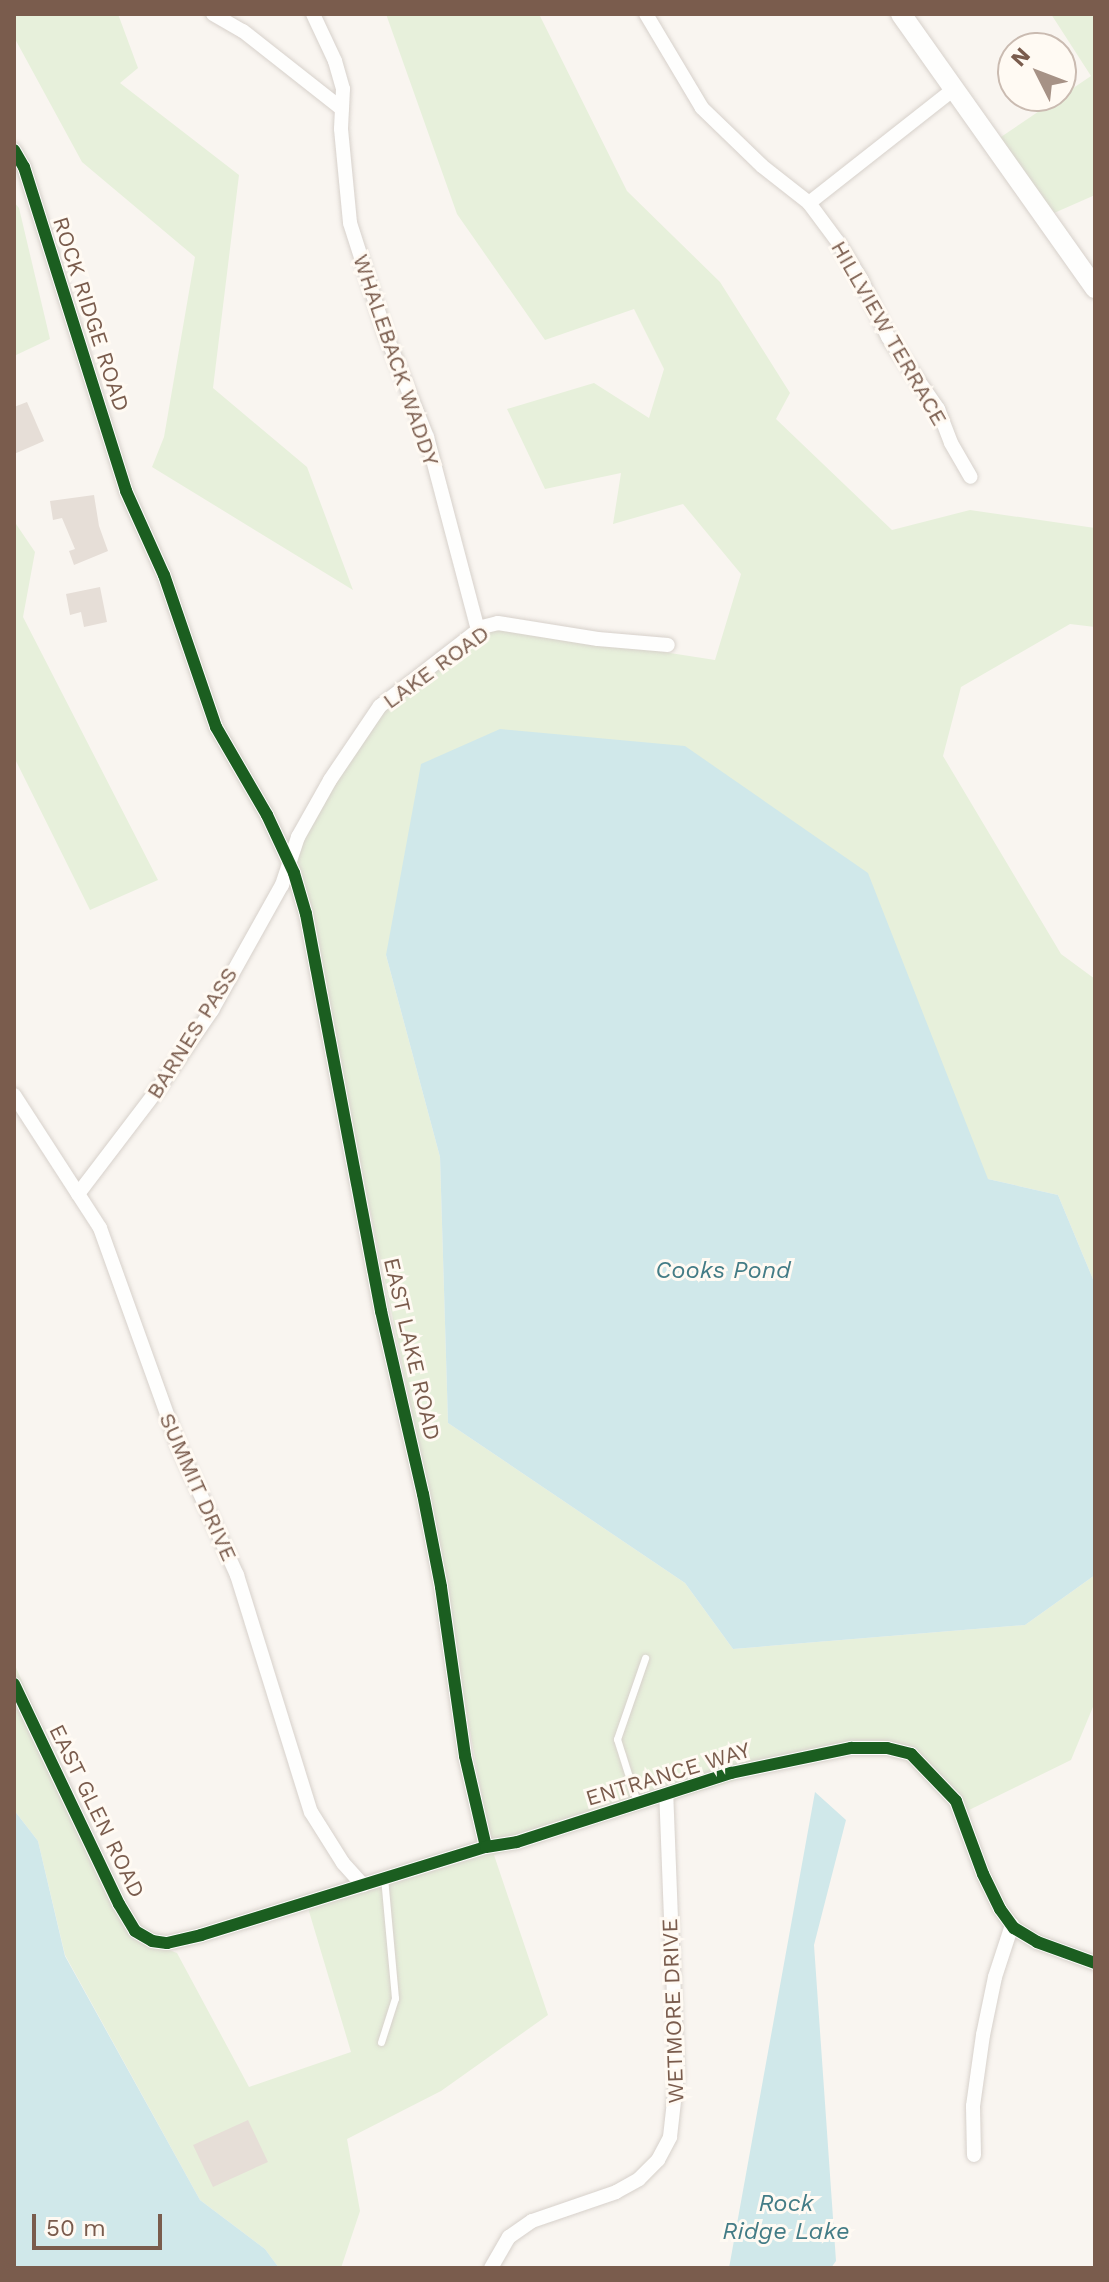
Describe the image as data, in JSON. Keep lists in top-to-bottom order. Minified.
{"streets":{"street":["ROCK RIDGE ROAD","HILLVIEW TERRACE","WHALEBACK WADDY","LAKE ROAD","BARNES PASS","EAST LAKE ROAD","SUMMIT DRIVE","ENTRANCE WAY","EAST GLEN ROAD","WETMORE DRIVE"]},"crossings":[["ROCK RIDGE ROAD","LAKE ROAD"],["ROCK RIDGE ROAD","BARNES PASS"],["ROCK RIDGE ROAD","EAST LAKE ROAD"],["WHALEBACK WADDY","LAKE ROAD"],["LAKE ROAD","BARNES PASS"],["LAKE ROAD","EAST LAKE ROAD"],["BARNES PASS","EAST LAKE ROAD"],["BARNES PASS","SUMMIT DRIVE"],["EAST LAKE ROAD","ENTRANCE WAY"],["SUMMIT DRIVE","ENTRANCE WAY"],["ENTRANCE WAY","EAST GLEN ROAD"],["ENTRANCE WAY","WETMORE DRIVE"]],"water":["Cooks Pond","Rock Ridge Lake"],"scale_bar":"50 m","north":"top left"}
